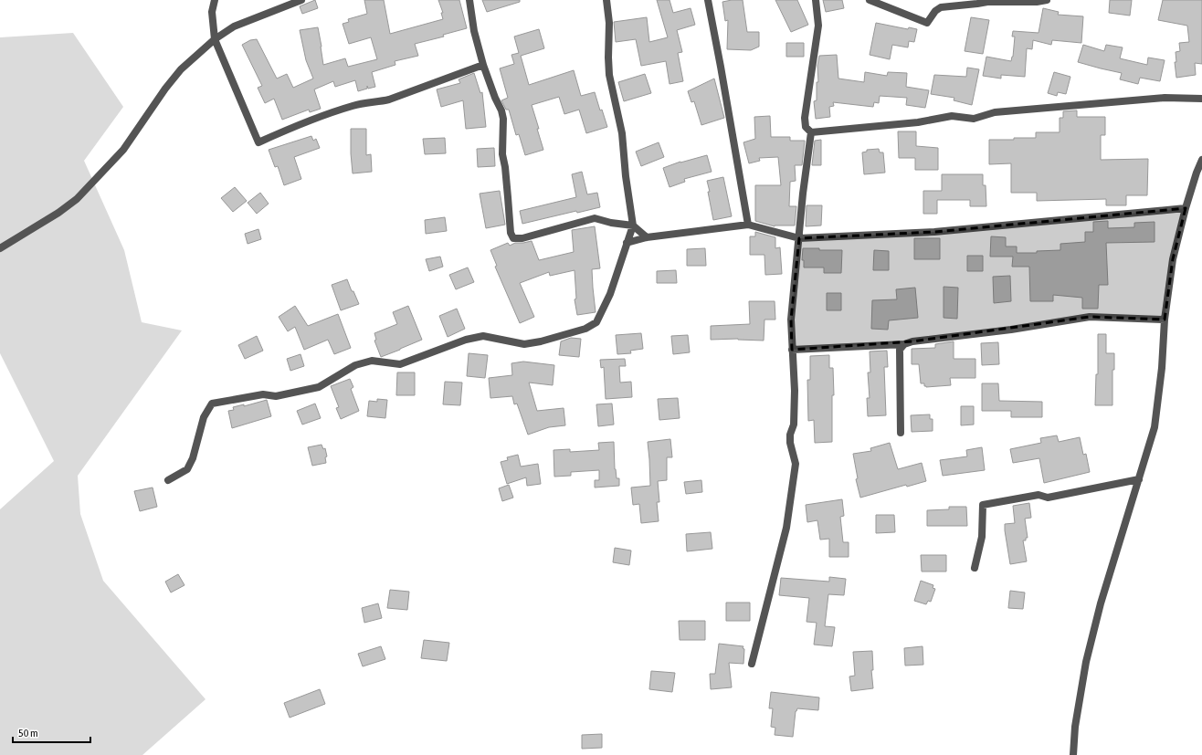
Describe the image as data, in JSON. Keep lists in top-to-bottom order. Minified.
{"scale_bar":"50 m"}
